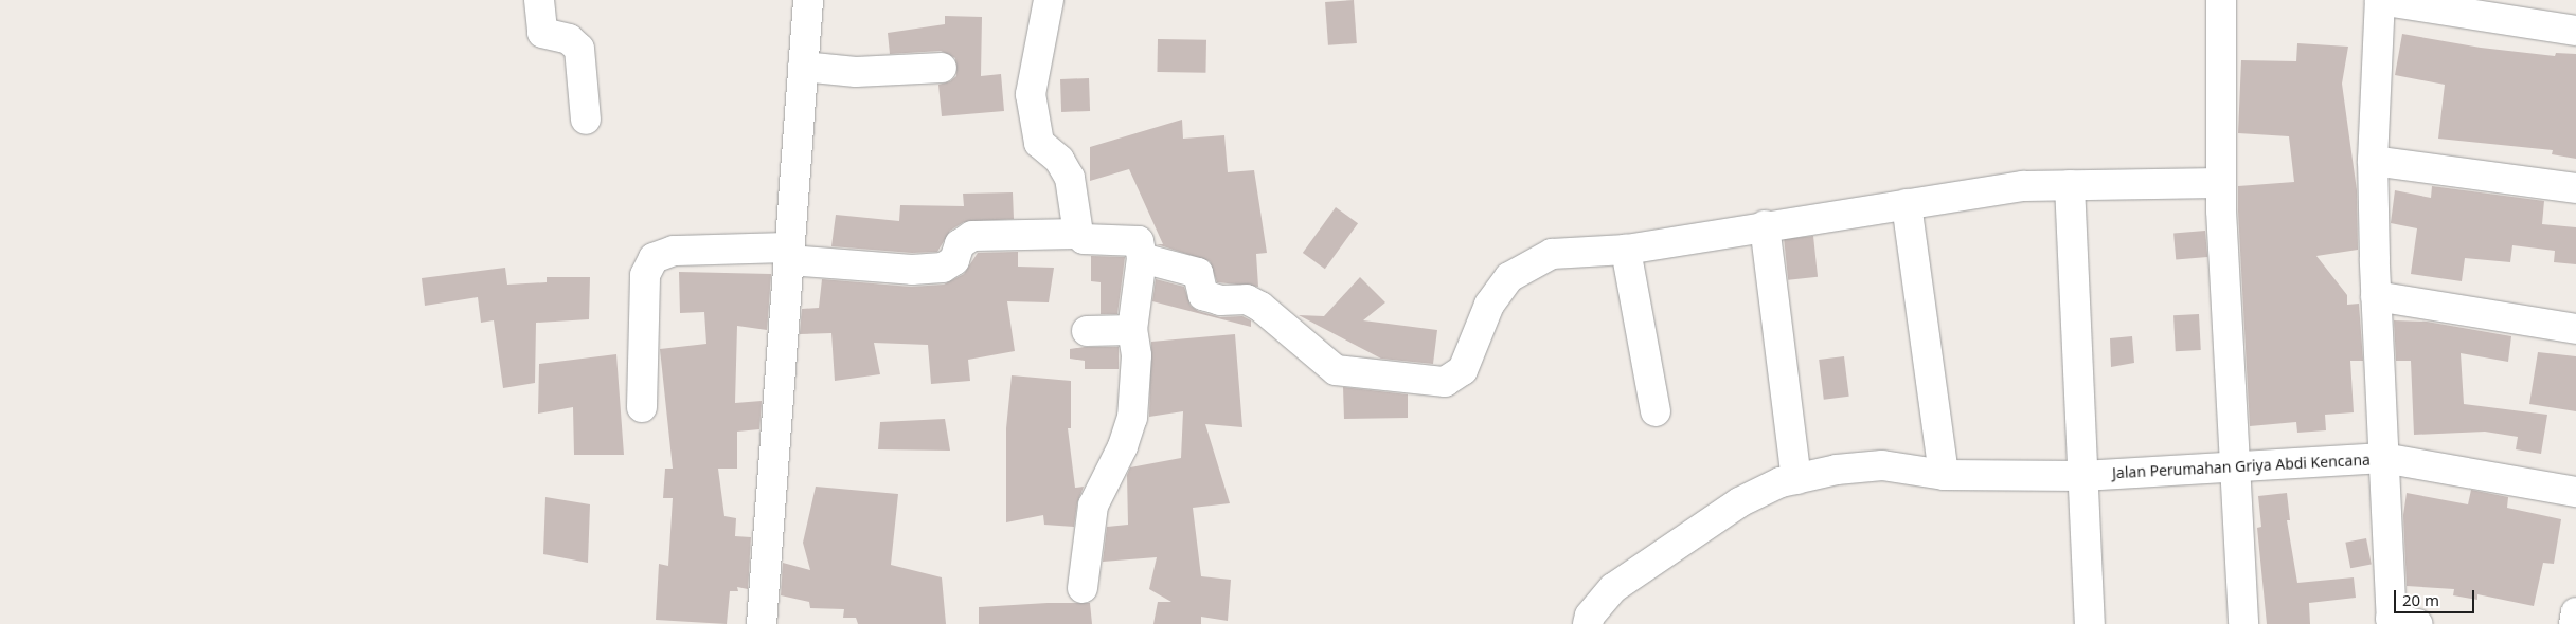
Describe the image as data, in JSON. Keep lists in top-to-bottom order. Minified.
{"streets":{"street":["Jalan Perumahan Griya Abdi Kencana"]},"scale_bar":"20 m"}
